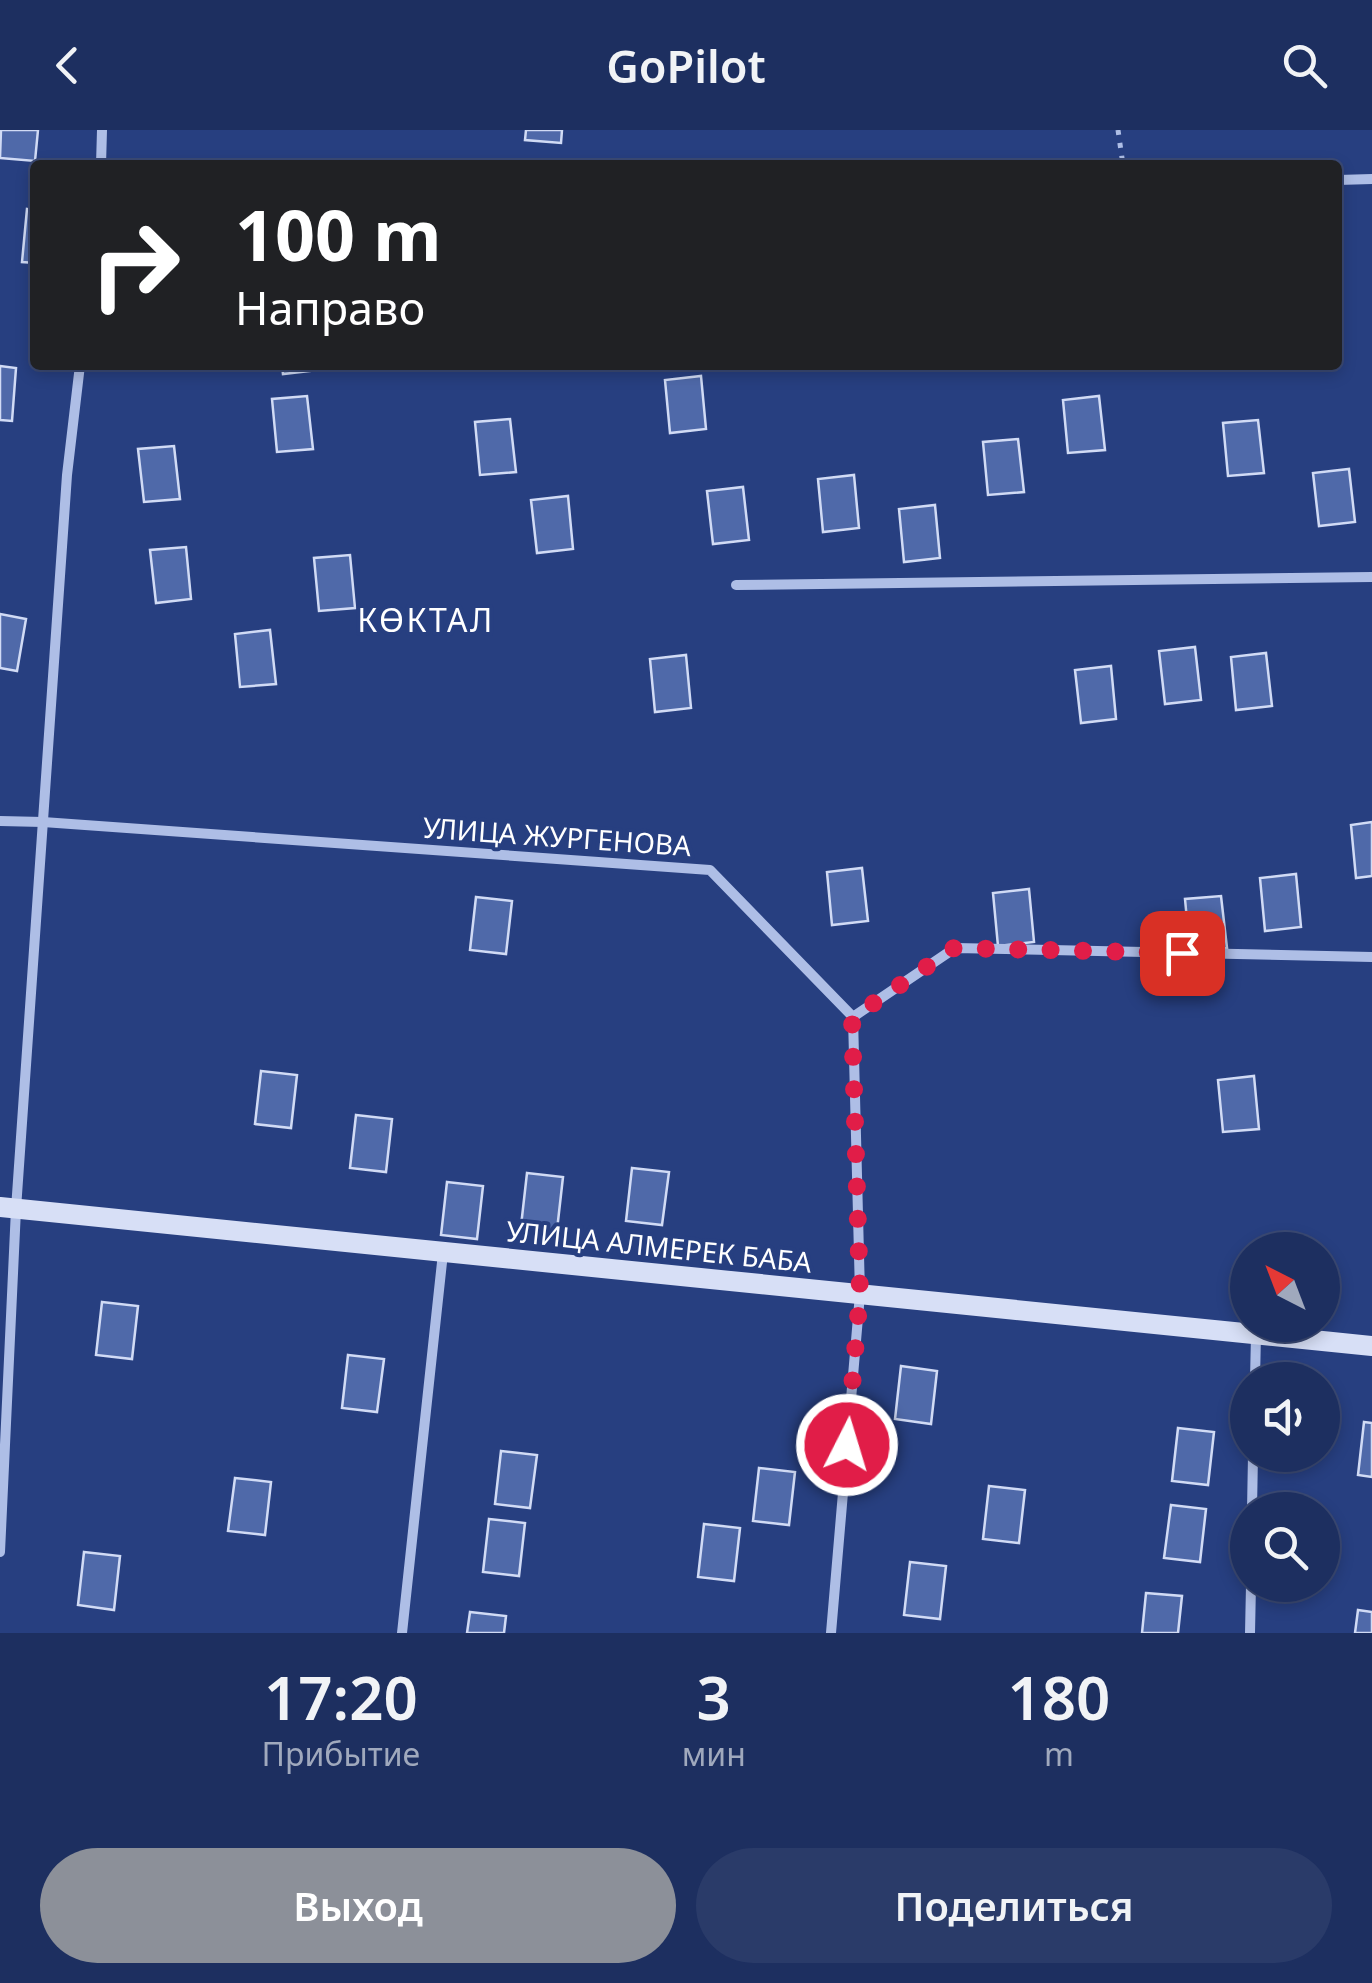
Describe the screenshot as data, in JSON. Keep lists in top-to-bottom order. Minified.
{"streets":{"street":["УЛИЦА ЖУРГЕНОВА","УЛИЦА АЛМЕРЕК БАБА"]},"districts":["КӨКТАЛ"],"north":"top left","page":{"header":"GoPilot","turn":["100 m","Направо"],"eta":["17:20","Прибытие","3","мин","180","m"],"buttons":["Выход","Поделиться"]}}
